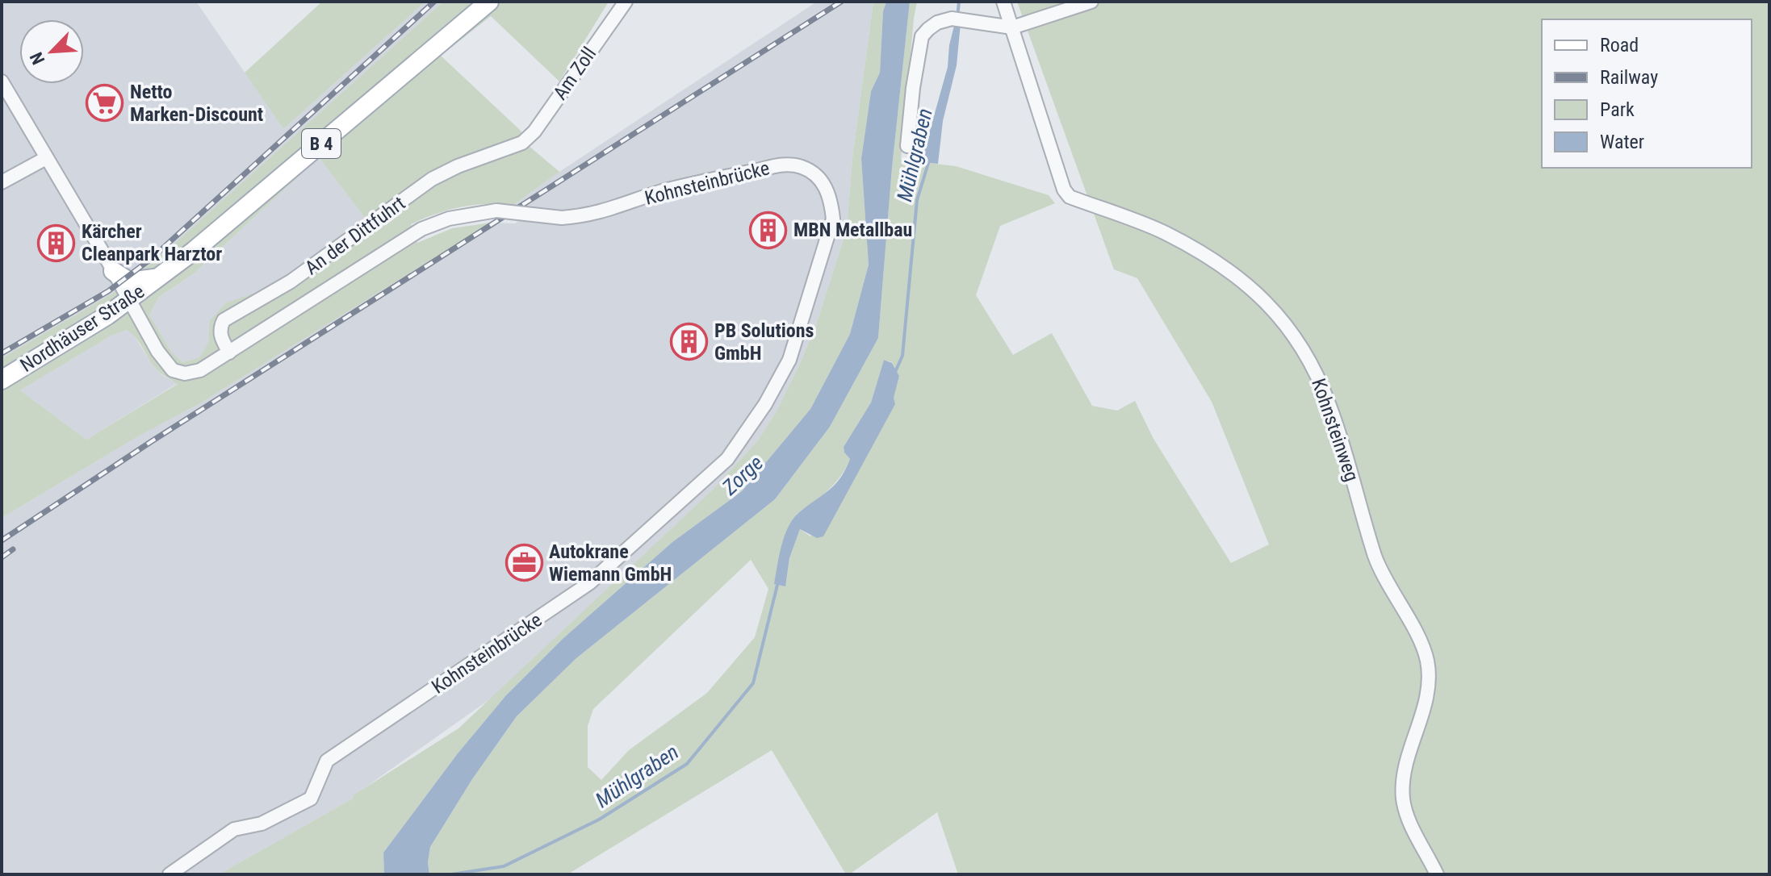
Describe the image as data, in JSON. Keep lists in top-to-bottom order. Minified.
{"streets":{"main road":["B 4","Nordhäuser Straße"],"street":["Am Zoll","Kohnsteinbrücke","An der Dittfuhrt","Kohnsteinweg"]},"crossings":[["Am Zoll","An der Dittfuhrt"],["Kohnsteinbrücke","An der Dittfuhrt"],["Kohnsteinbrücke","Nordhäuser Straße"]],"water":["Mühlgraben","Zorge"],"places":{"supermarket":["Netto Marken-Discount"],"building":["MBN Metallbau","Kärcher Cleanpark Harztor","PB Solutions GmbH"],"office":["Autokrane Wiemann GmbH"]},"legend":["Road","Railway","Park","Water"],"north":"bottom left"}
